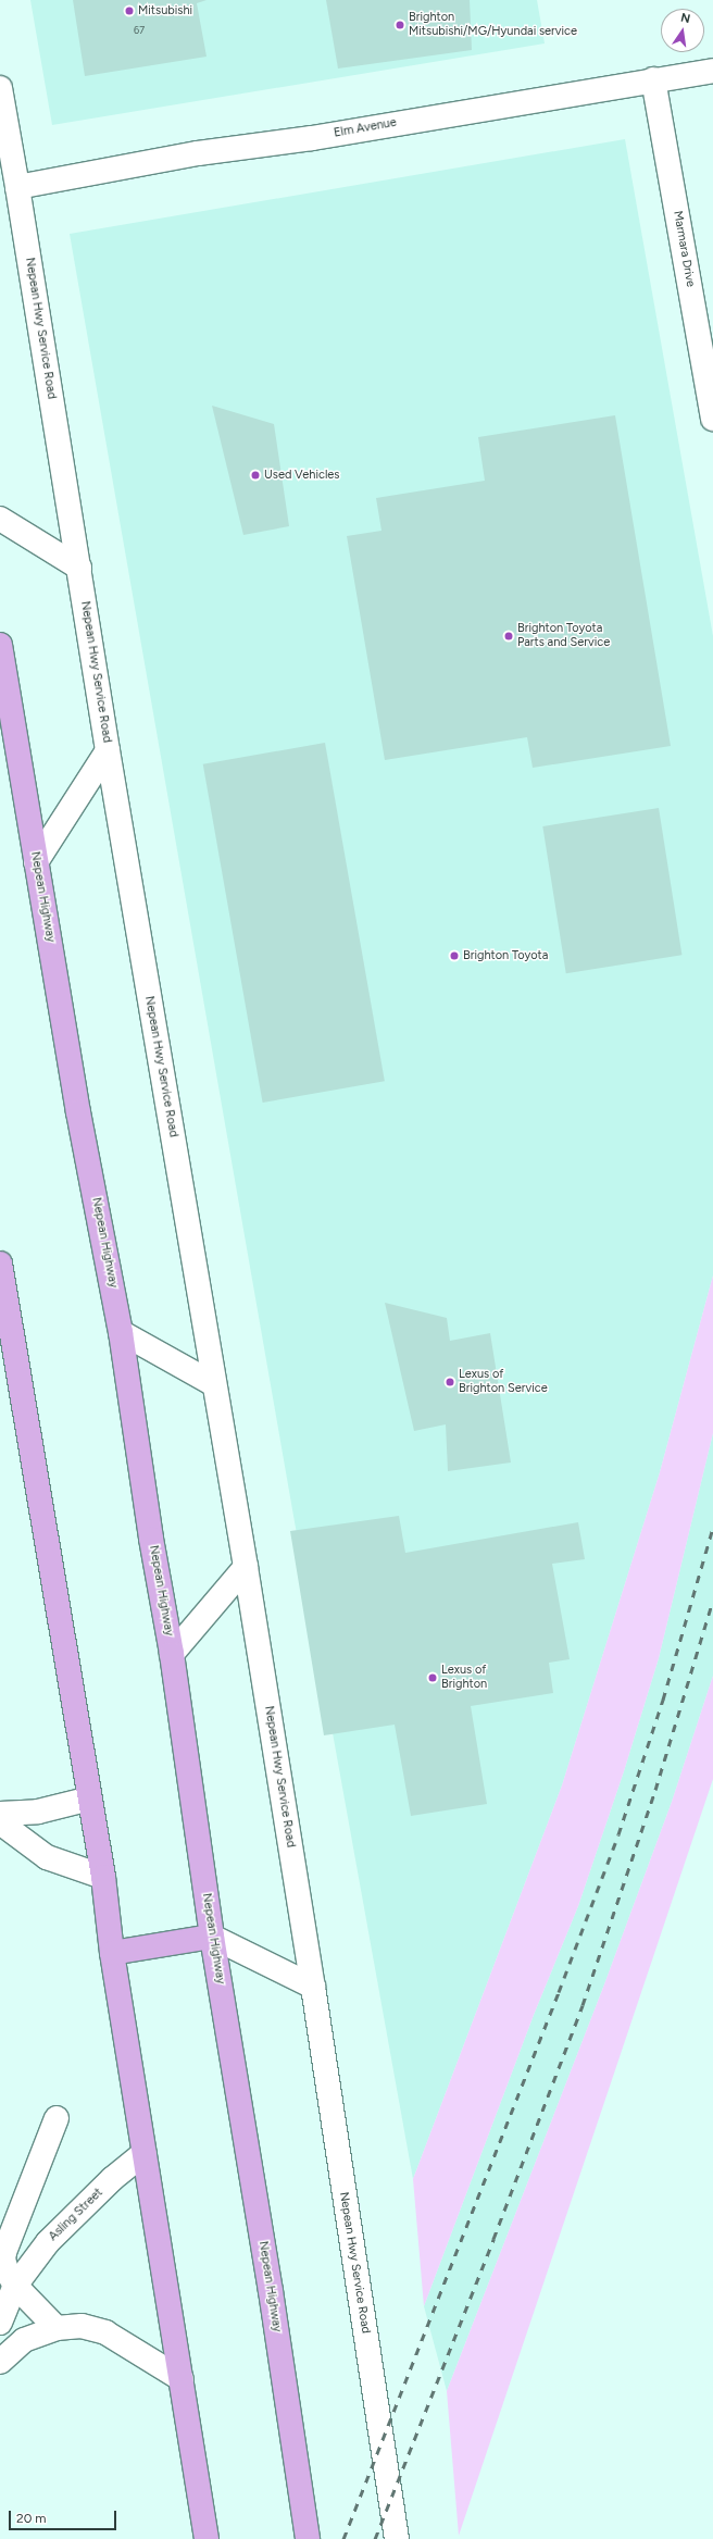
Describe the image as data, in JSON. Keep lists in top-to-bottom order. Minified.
{"streets":{"highway":["Nepean Highway"],"street":["Elm Avenue","Marmara Drive","Nepean Hwy Service Road","Asling Street"]},"crossings":[["Elm Avenue","Marmara Drive"],["Elm Avenue","Nepean Hwy Service Road"],["Nepean Hwy Service Road","Nepean Highway"]],"places":["Mitsubishi","Brighton Mitsubishi/MG/Hyundai service","Used Vehicles","Brighton Toyota Parts and Service","Brighton Toyota","Lexus of Brighton Service","Lexus of Brighton"],"house_numbers":["67"],"scale_bar":"20 m","north":"top"}
